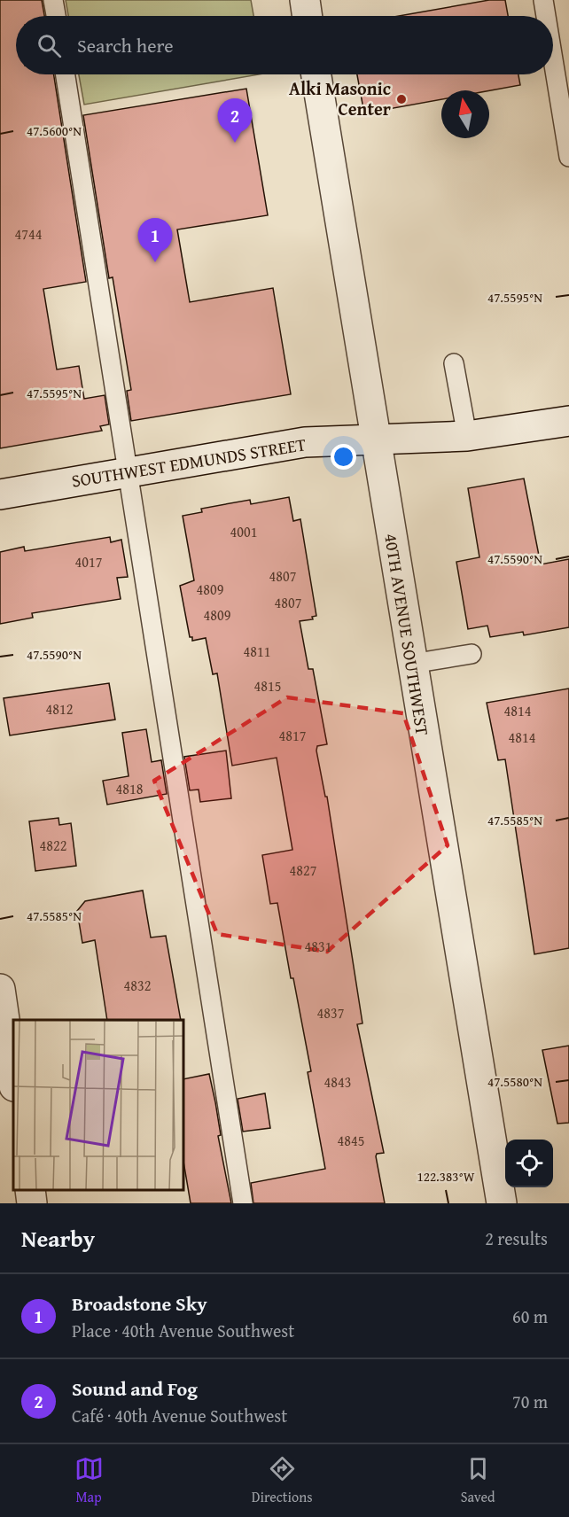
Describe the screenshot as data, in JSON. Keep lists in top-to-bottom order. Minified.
{"streets":{"street":["SOUTHWEST EDMUNDS STREET","40TH AVENUE SOUTHWEST"]},"crossings":[["SOUTHWEST EDMUNDS STREET","40TH AVENUE SOUTHWEST"]],"places":["Alki Masonic Center"],"house_numbers":["4744","4001","4017","4807","4809","4807","4809","4811","4815","4812","4814","4817","4814","4818","4822","4827","4831","4832","4837","4843","4845"],"north":"top","page":{"search":"Search here","pins":["2","1"],"heading":["Nearby","2 results"],"list":[{"mark":"1","name":"Broadstone Sky","note":"Place · 40th Avenue Southwest","value":"60 m"},{"mark":"2","name":"Sound and Fog","note":"Café · 40th Avenue Southwest","value":"70 m"}],"nav":["Map","Directions","Saved"]},"coordinates":["47.5600°N","47.5595°N","47.5590°N","47.5585°N","47.5580°N","122.383°W"]}
